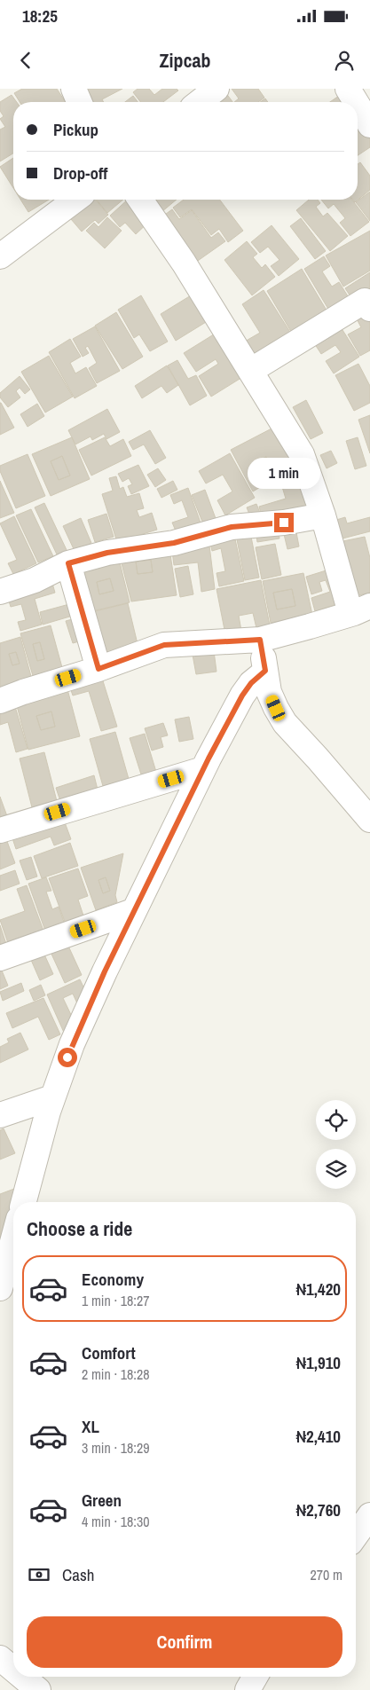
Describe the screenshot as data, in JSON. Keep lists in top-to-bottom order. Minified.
{"page":{"status":"18:25","header":"Zipcab","banner":["Pickup","Drop-off"],"bubble":"1 min","heading":"Choose a ride","list":[{"name":"Economy","note":"1 min · 18:27","value":"₦1,420"},{"name":"Comfort","note":"2 min · 18:28","value":"₦1,910"},{"name":"XL","note":"3 min · 18:29","value":"₦2,410"},{"name":"Green","note":"4 min · 18:30","value":"₦2,760"}],"pay":["Cash","270 m"],"buttons":"Confirm"}}
